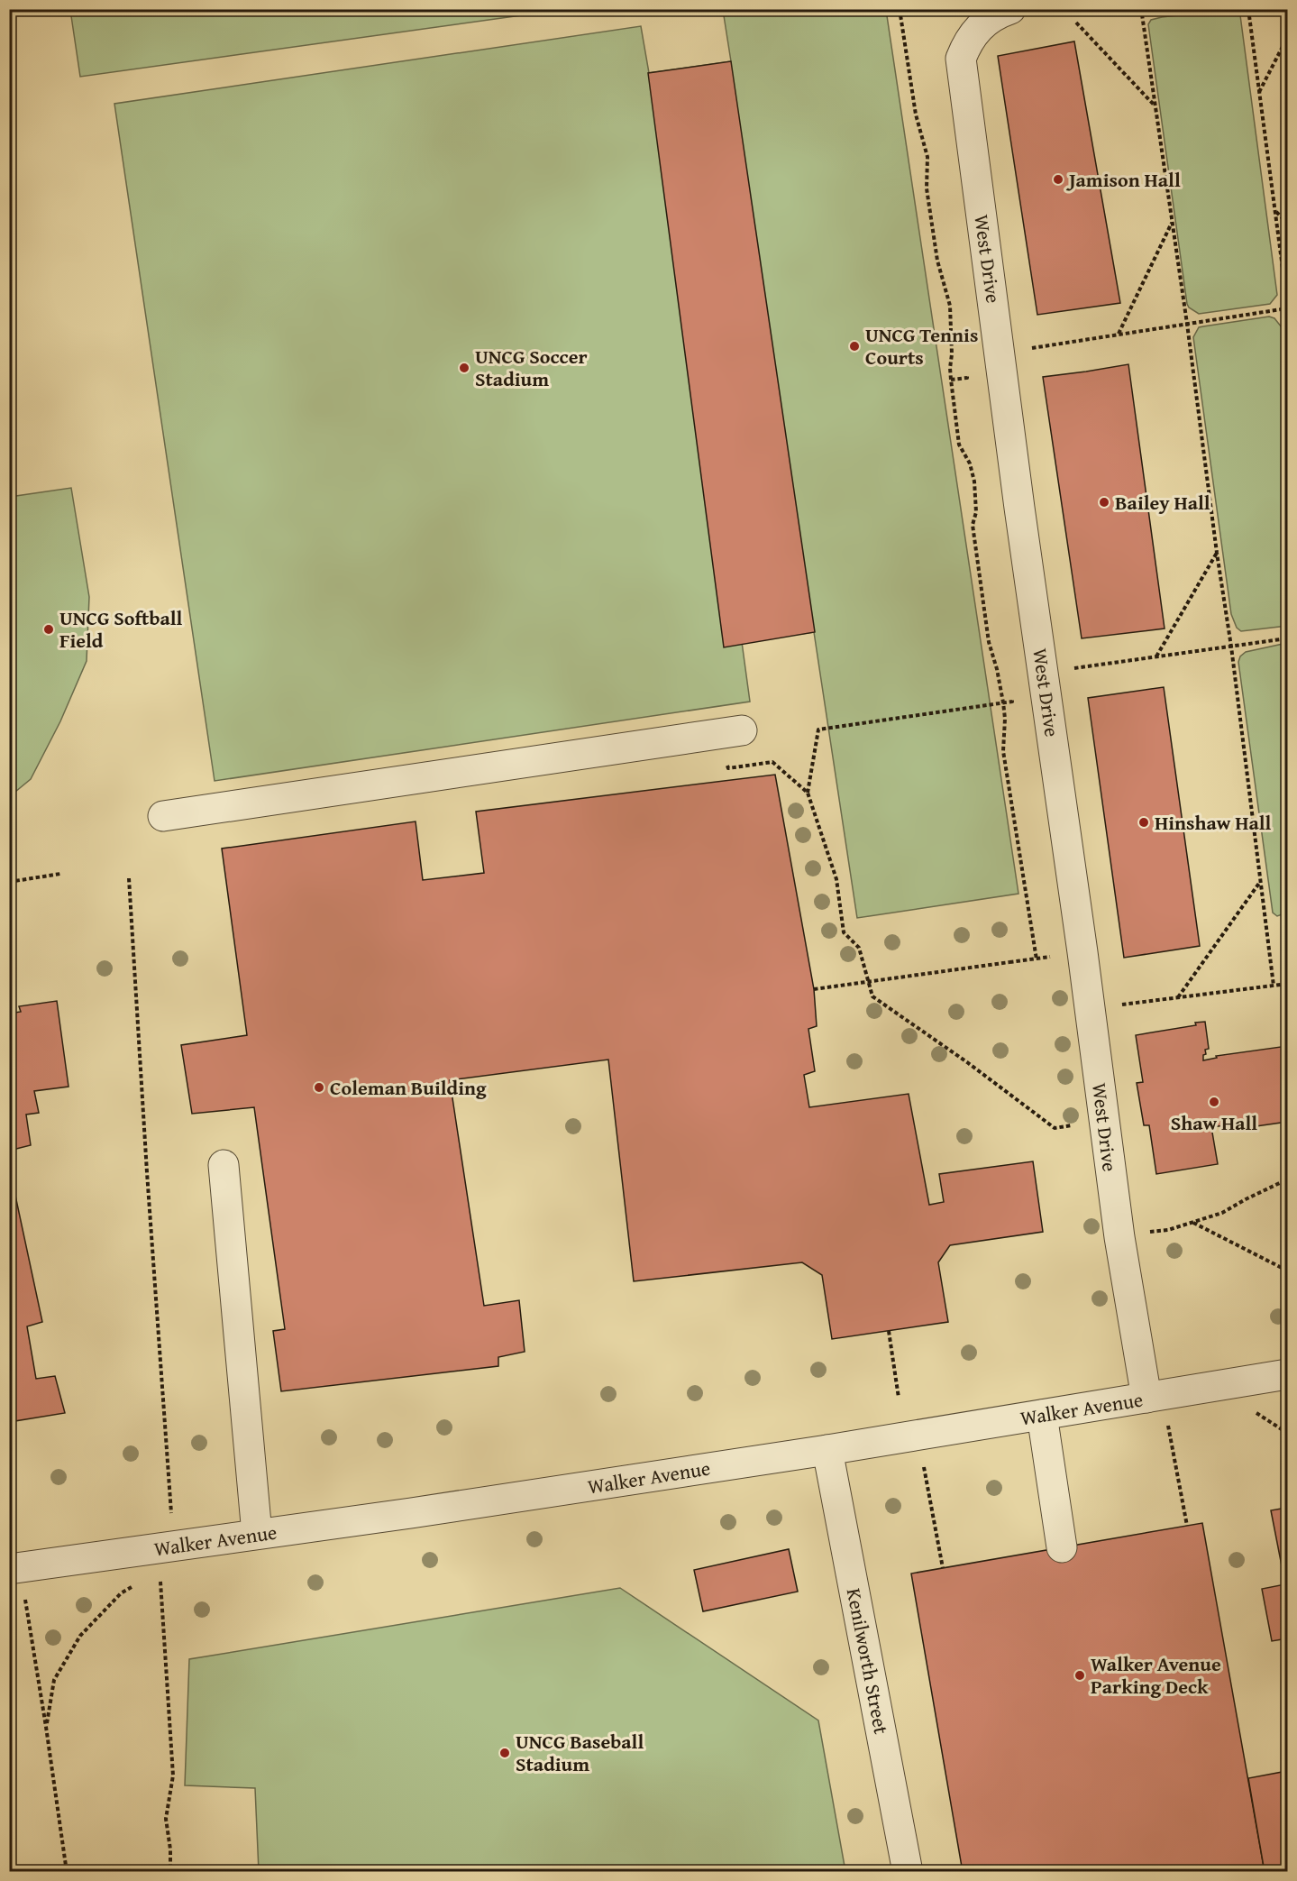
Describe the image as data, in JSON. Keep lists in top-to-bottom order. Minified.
{"streets":{"street":["West Drive","Walker Avenue","Kenilworth Street"]},"crossings":[["West Drive","Walker Avenue"],["Walker Avenue","Kenilworth Street"]],"places":["Jamison Hall","UNCG Tennis Courts","UNCG Soccer Stadium","Bailey Hall","UNCG Softball Field","Hinshaw Hall","Coleman Building","Shaw Hall","Walker Avenue Parking Deck","UNCG Baseball Stadium"]}
